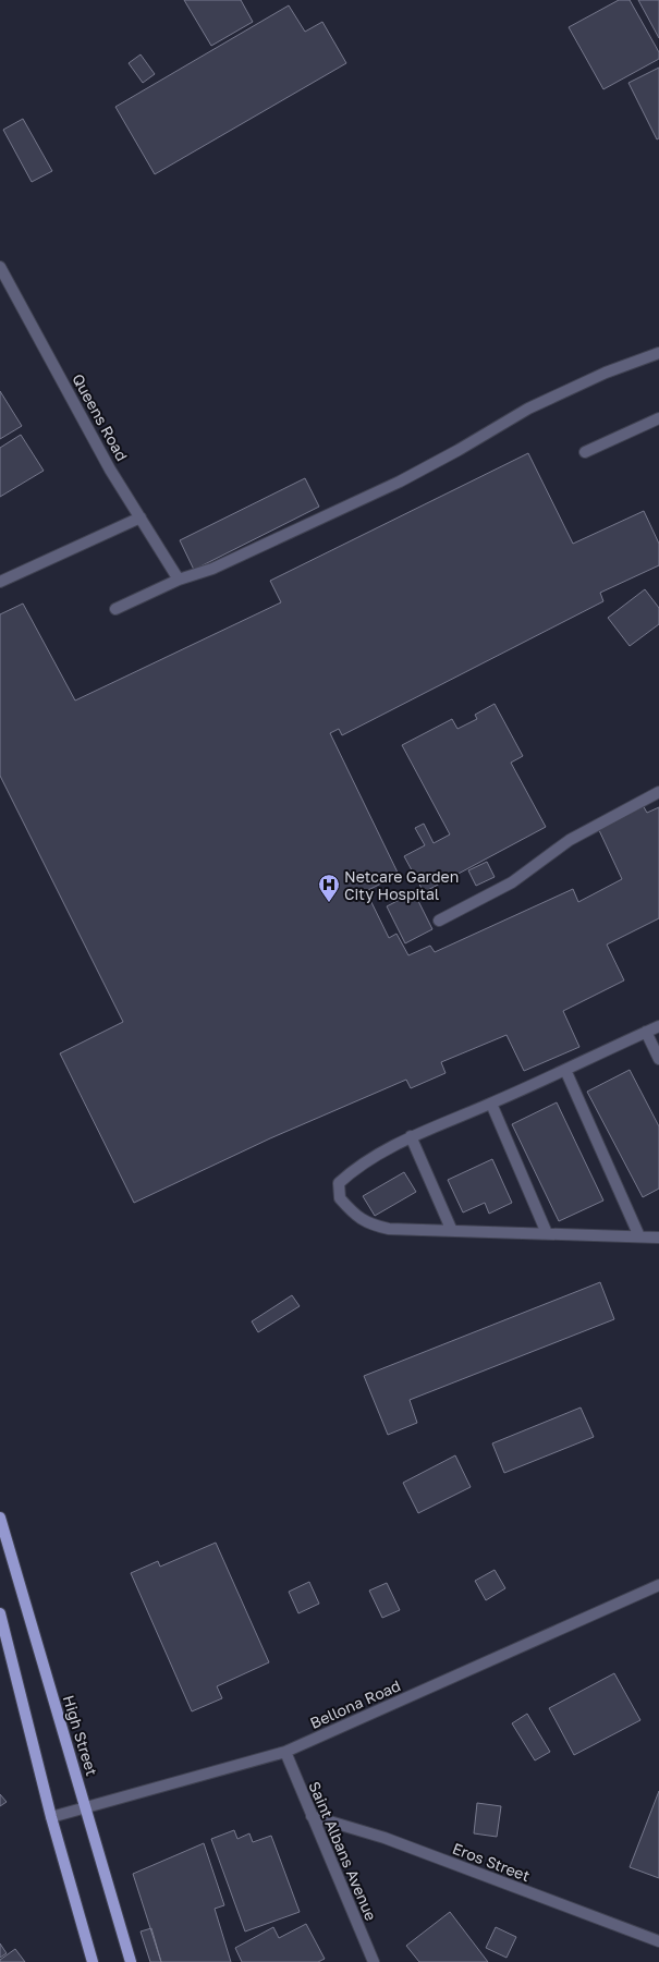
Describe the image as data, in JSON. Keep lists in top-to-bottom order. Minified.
{"streets":{"main road":["High Street"],"street":["Queens Road","Bellona Road","Saint Albans Avenue","Eros Street"]},"crossings":[["Bellona Road","High Street"],["Bellona Road","Saint Albans Avenue"],["Saint Albans Avenue","Eros Street"]],"places":{"hospital":["Netcare Garden City Hospital"]}}
